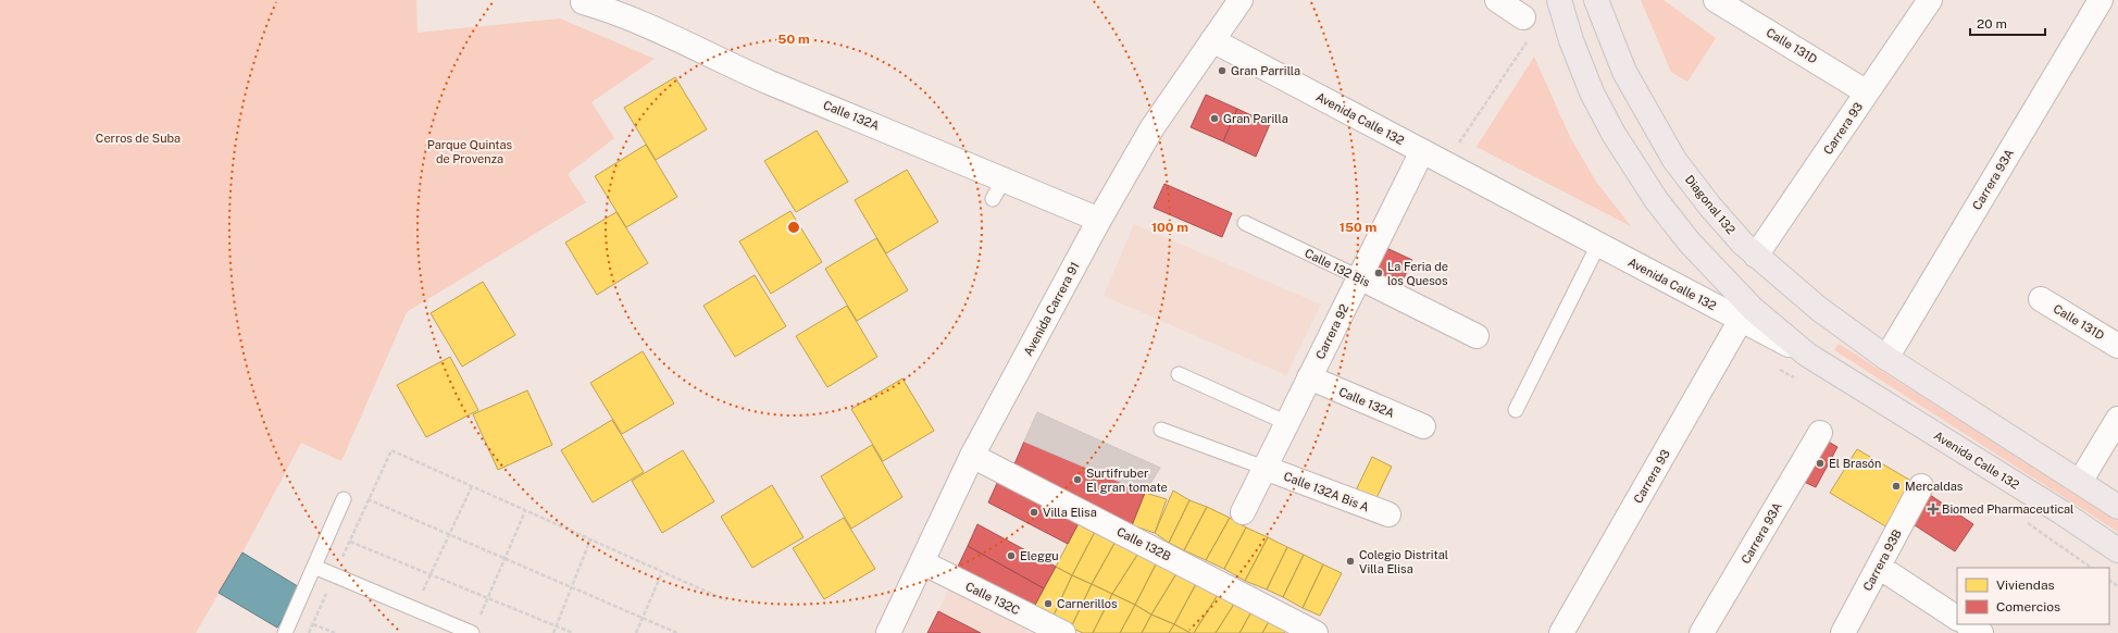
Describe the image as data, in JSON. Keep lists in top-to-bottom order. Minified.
{"streets":{"main road":["Avenida Calle 132","Diagonal 132"],"street":["Calle 131D","Calle 132A","Carrera 93","Carrera 93A","Calle 132 Bis","Avenida Carrera 91","Carrera 92","Calle 132A Bis A","Calle 132B","Carrera 93B","Calle 132C"]},"crossings":[["Calle 131D","Carrera 93"],["Calle 132A","Avenida Carrera 91"],["Calle 132A","Carrera 92"],["Avenida Calle 132","Carrera 93"],["Avenida Calle 132","Avenida Carrera 91"],["Avenida Calle 132","Carrera 92"],["Carrera 93","Diagonal 132"],["Carrera 93A","Diagonal 132"],["Calle 132 Bis","Carrera 92"],["Avenida Carrera 91","Calle 132B"],["Avenida Carrera 91","Calle 132C"],["Carrera 92","Calle 132A Bis A"]],"parks":["Cerros de Suba","Parque Quintas de Provenza"],"places":{"other":["Gran Parrilla","Gran Parilla","La Feria de los Quesos","El Brasón","Surtifruber El gran tomate","Mercaldas","Villa Elisa","Eleggu","Colegio Distrital Villa Elisa","Carnerillos"],"health":["Biomed Pharmaceutical"]},"legend":["Viviendas","Comercios"],"scale_bar":"20 m","rings":["50 m","100 m","150 m"]}
